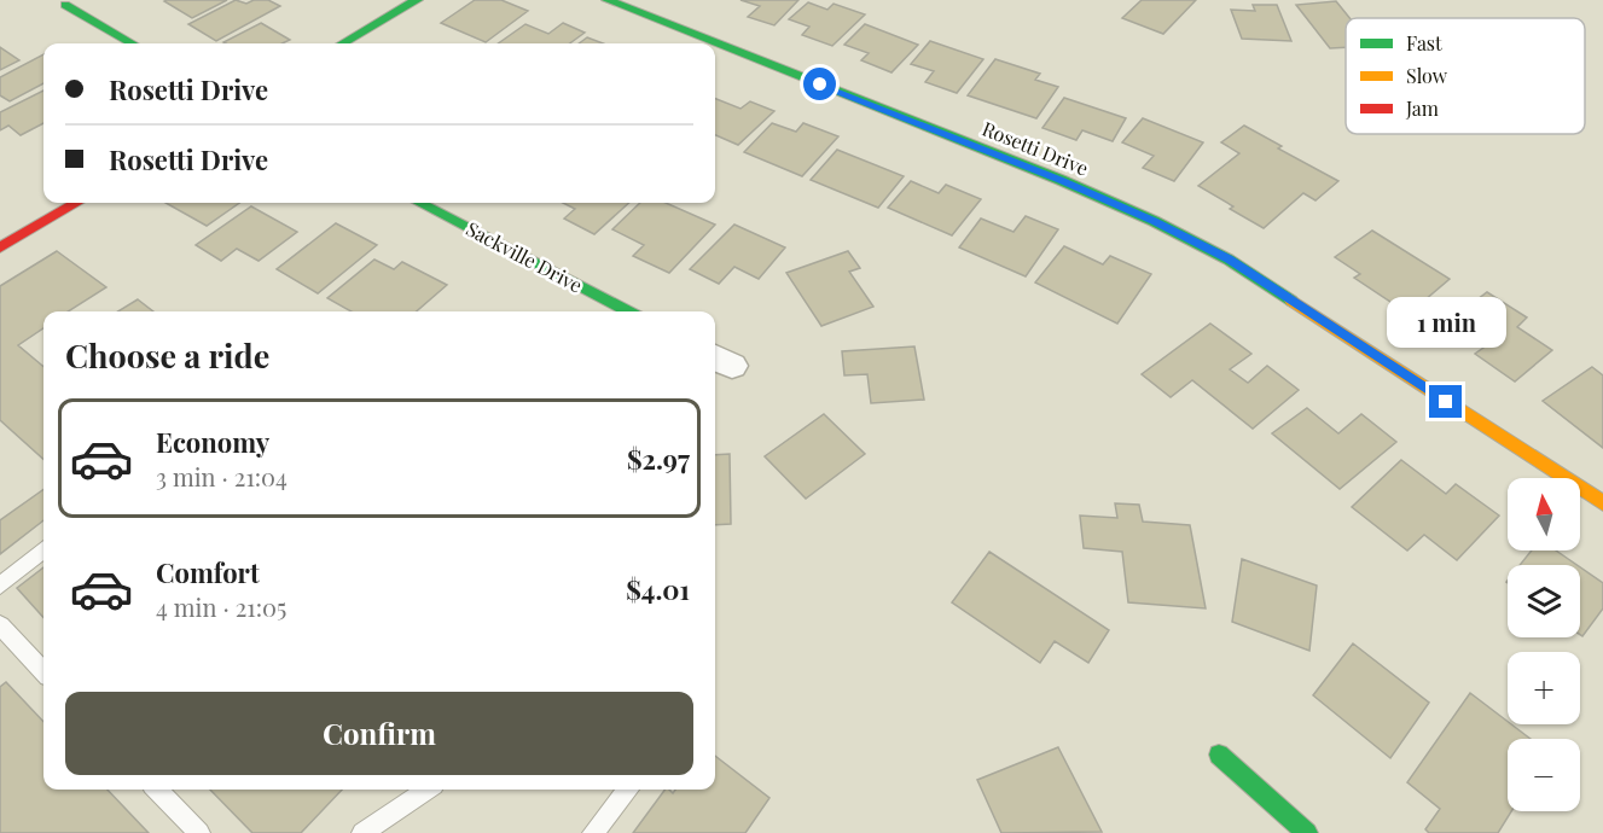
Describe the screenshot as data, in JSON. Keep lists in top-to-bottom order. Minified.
{"streets":{"street":["Rosetti Drive","Sackville Drive"]},"legend":["Fast","Slow","Jam"],"north":"top","page":{"banner":["Rosetti Drive","Rosetti Drive"],"bubble":"1 min","heading":"Choose a ride","list":[{"name":"Economy","note":"3 min · 21:04","value":"$2.97"},{"name":"Comfort","note":"4 min · 21:05","value":"$4.01"}],"map_buttons":["+","−"],"buttons":"Confirm"}}
